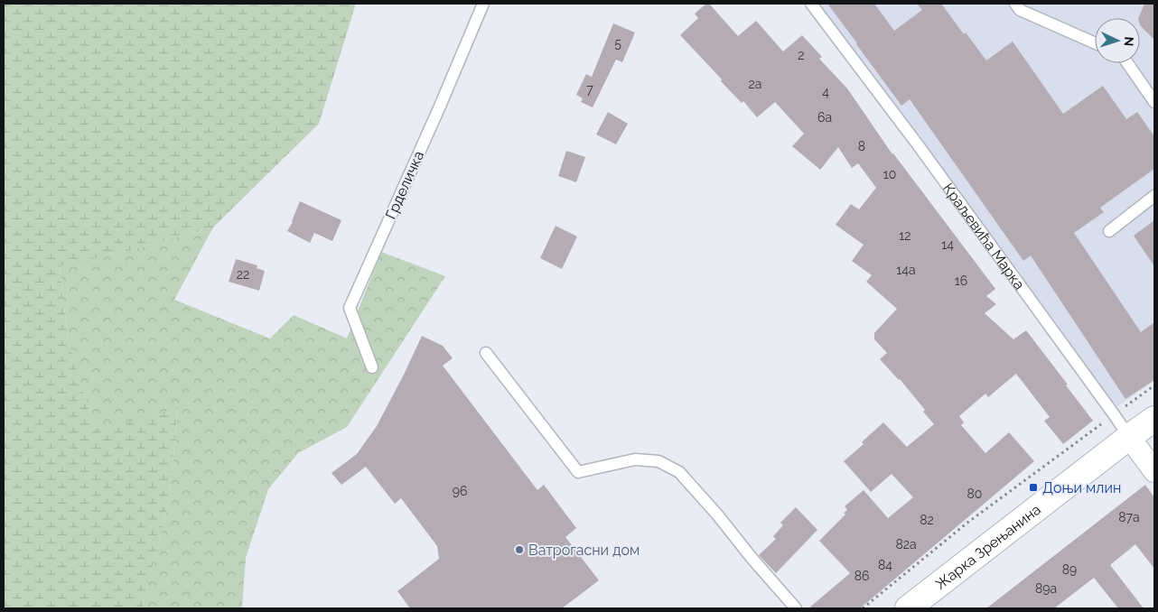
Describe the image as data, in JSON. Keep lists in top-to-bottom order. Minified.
{"streets":{"street":["Краљевића Марка","Жарка Зрењанина"],"lane":["Грделичка"]},"crossings":[["Краљевића Марка","Жарка Зрењанина"]],"places":{"transit":["Доњи млин"],"other":["Ватрогасни дом"]},"house_numbers":["5","2","2a","7","4","6a","8","10","12","14","14a","22","16","96","80","87a","82","82a","84","89","86","89a"],"north":"right"}
